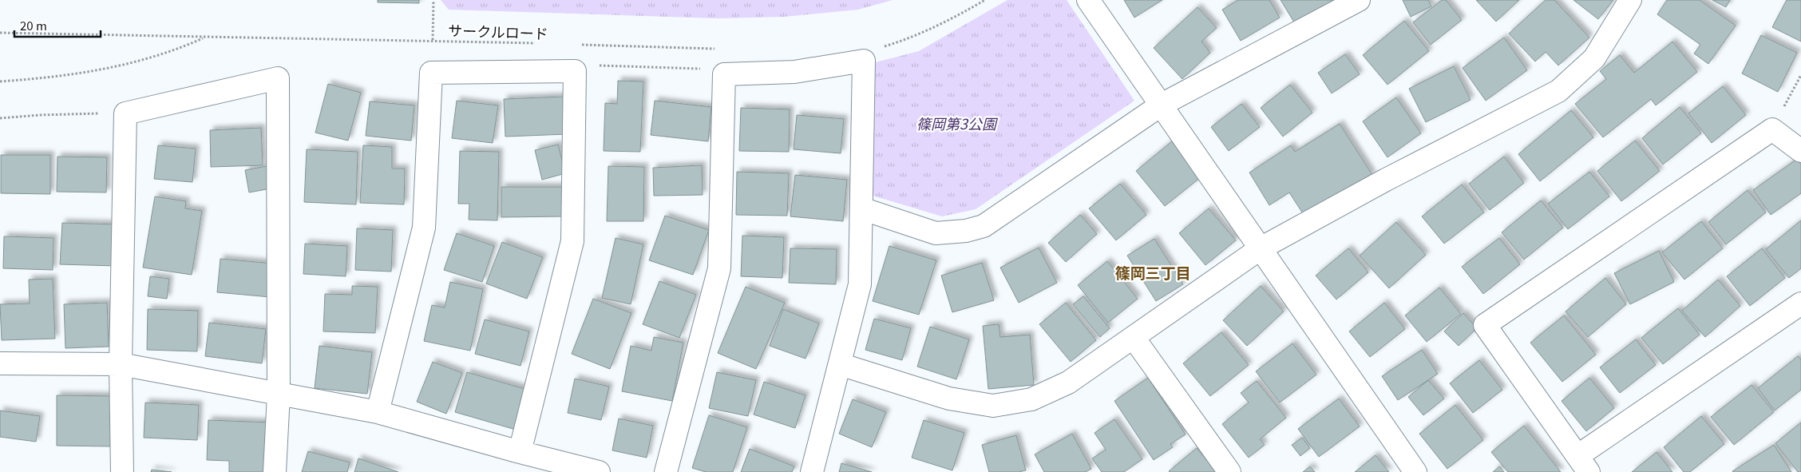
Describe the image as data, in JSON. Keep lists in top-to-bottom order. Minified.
{"streets":{"path":["サークルロード"]},"districts":["篠岡三丁目"],"parks":["篠岡第3公園"],"scale_bar":"20 m"}
